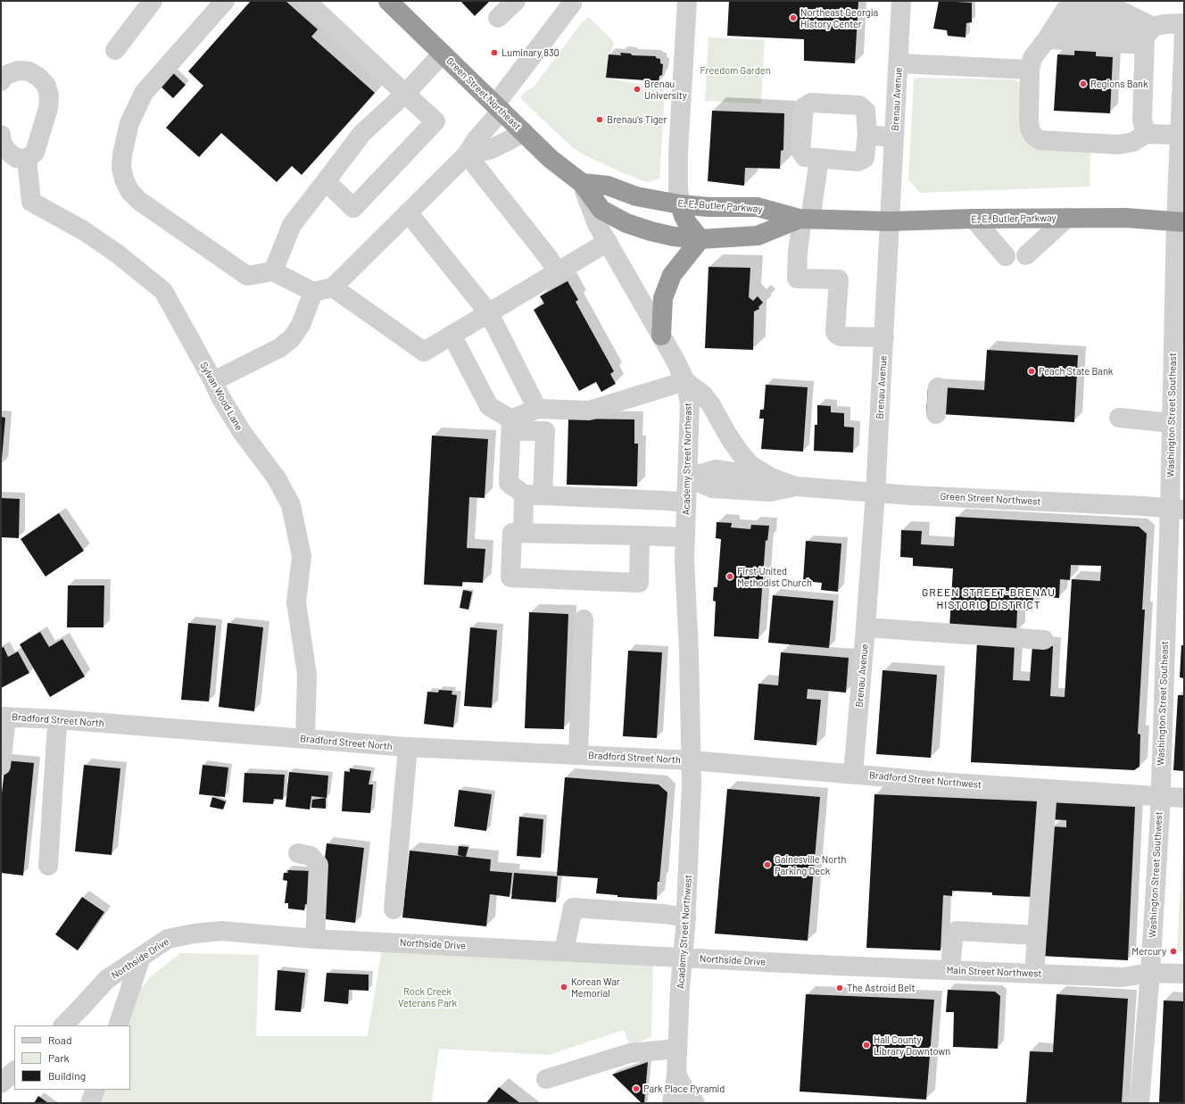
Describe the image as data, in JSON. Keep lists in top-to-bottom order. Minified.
{"streets":{"highway":["Green Street Northeast","E. E. Butler Parkway"],"street":["Brenau Avenue","Sylvan Wood Lane","Washington Street Southeast","Academy Street Northeast","Green Street Northwest","Bradford Street North","Bradford Street Northwest","Washington Street Southwest","Academy Street Northwest","Northside Drive","Main Street Northwest"]},"crossings":[["Green Street Northeast","E. E. Butler Parkway"],["Green Street Northeast","Academy Street Northeast"],["Brenau Avenue","E. E. Butler Parkway"],["Brenau Avenue","Green Street Northwest"],["Brenau Avenue","Bradford Street Northwest"],["E. E. Butler Parkway","Washington Street Southeast"],["E. E. Butler Parkway","Academy Street Northeast"],["Sylvan Wood Lane","Bradford Street North"],["Washington Street Southeast","Green Street Northwest"],["Washington Street Southeast","Bradford Street Northwest"],["Washington Street Southeast","Washington Street Southwest"],["Academy Street Northeast","Green Street Northwest"],["Academy Street Northeast","Bradford Street North"],["Academy Street Northeast","Bradford Street Northwest"],["Academy Street Northeast","Academy Street Northwest"],["Bradford Street North","Bradford Street Northwest"],["Bradford Street North","Academy Street Northwest"],["Bradford Street Northwest","Washington Street Southwest"],["Bradford Street Northwest","Academy Street Northwest"],["Washington Street Southwest","Main Street Northwest"],["Academy Street Northwest","Northside Drive"],["Northside Drive","Main Street Northwest"]],"districts":["GREEN STREET-BRENAU HISTORIC DISTRICT"],"parks":["Freedom Garden","Rock Creek Veterans Park"],"places":["Northeast Georgia History Center","Luminary 830","Regions Bank","Brenau University","Brenau's Tiger","Peach State Bank","First United Methodist Church","Gainesville North Parking Deck","Mercury","Korean War Memorial","The Astroid Belt","Hall County Library Downtown","Park Place Pyramid"],"legend":["Road","Park","Building"]}
